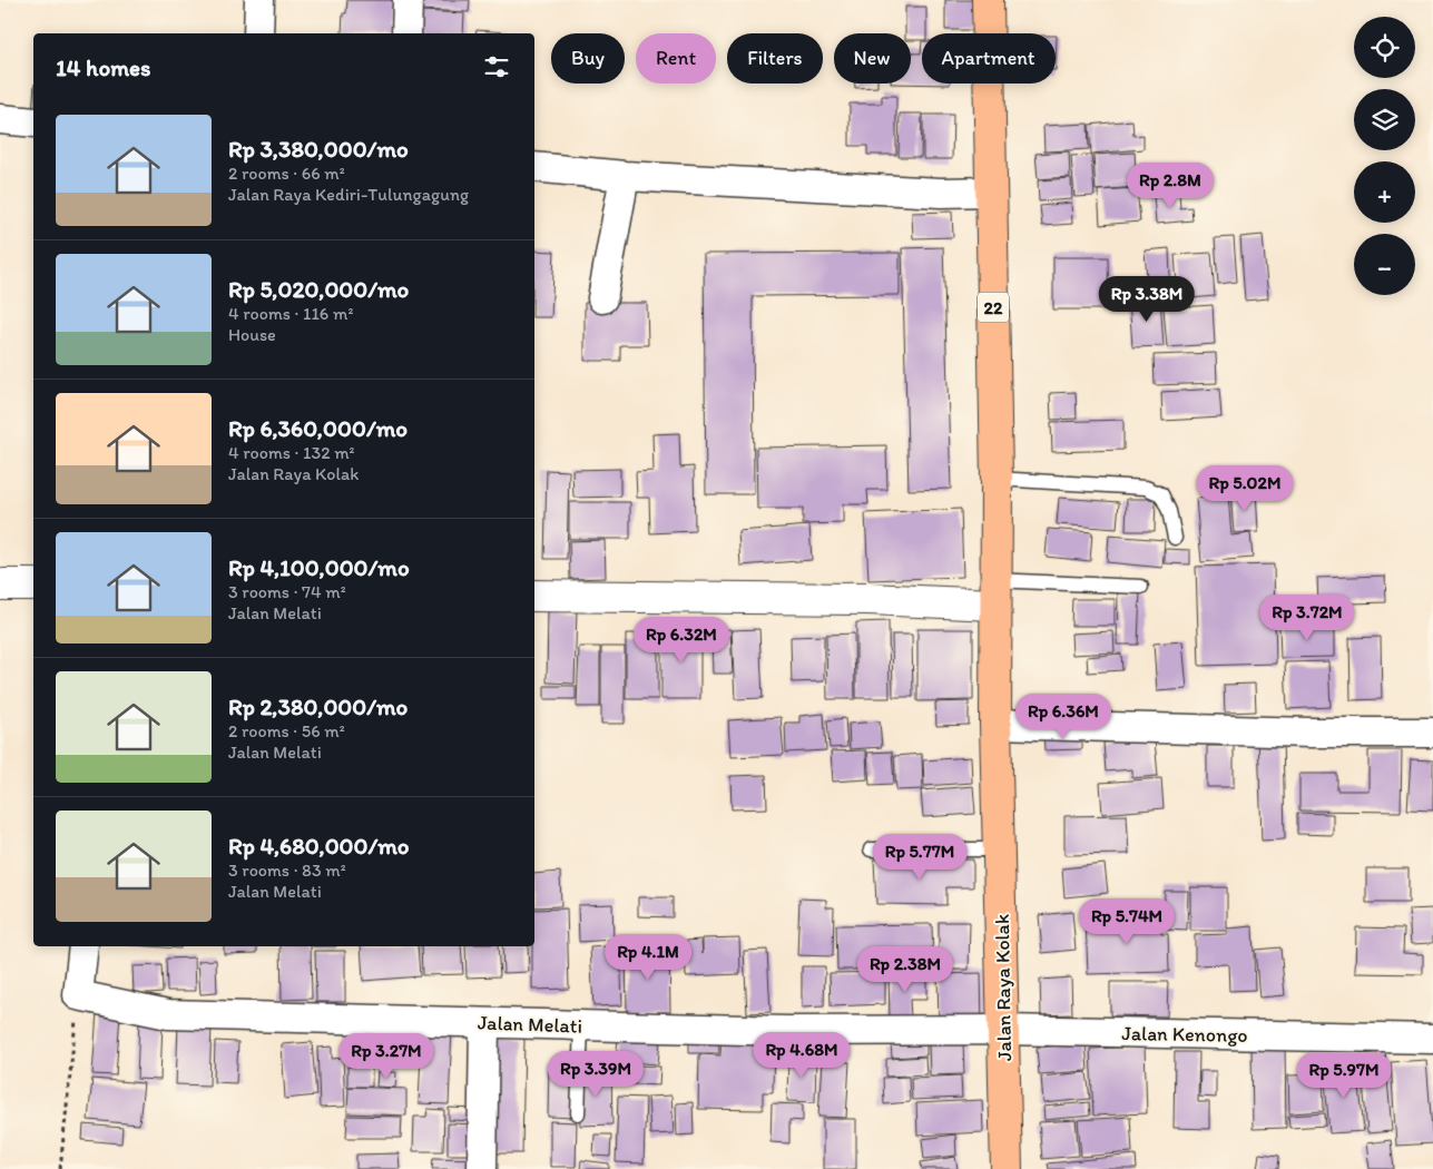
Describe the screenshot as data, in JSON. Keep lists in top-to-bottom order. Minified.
{"streets":{"highway":["22","Jalan Raya Kolak"],"street":["Jalan Melati","Jalan Kenongo"]},"crossings":[["22","Jalan Raya Kolak"],["Jalan Raya Kolak","Jalan Melati"],["Jalan Raya Kolak","Jalan Kenongo"],["Jalan Melati","Jalan Kenongo"]],"page":{"map_buttons":["+","−"],"chip":["Buy","Rent","Filters","New","Apartment"],"heading":"14 homes","list":[{"name":"Rp 3,380,000/mo","note":"2 rooms · 66 m² · Jalan Raya Kediri-Tulungagung"},{"name":"Rp 5,020,000/mo","note":"4 rooms · 116 m² · House"},{"name":"Rp 6,360,000/mo","note":"4 rooms · 132 m² · Jalan Raya Kolak"},{"name":"Rp 4,100,000/mo","note":"3 rooms · 74 m² · Jalan Melati"},{"name":"Rp 2,380,000/mo","note":"2 rooms · 56 m² · Jalan Melati"},{"name":"Rp 4,680,000/mo","note":"3 rooms · 83 m² · Jalan Melati"}],"price":["Rp 2.8M","Rp 3.38M","Rp 5.02M","Rp 3.72M","Rp 6.32M","Rp 6.36M","Rp 5.77M","Rp 5.74M","Rp 4.1M","Rp 2.38M","Rp 4.68M","Rp 3.27M","Rp 3.39M","Rp 5.97M"]}}
